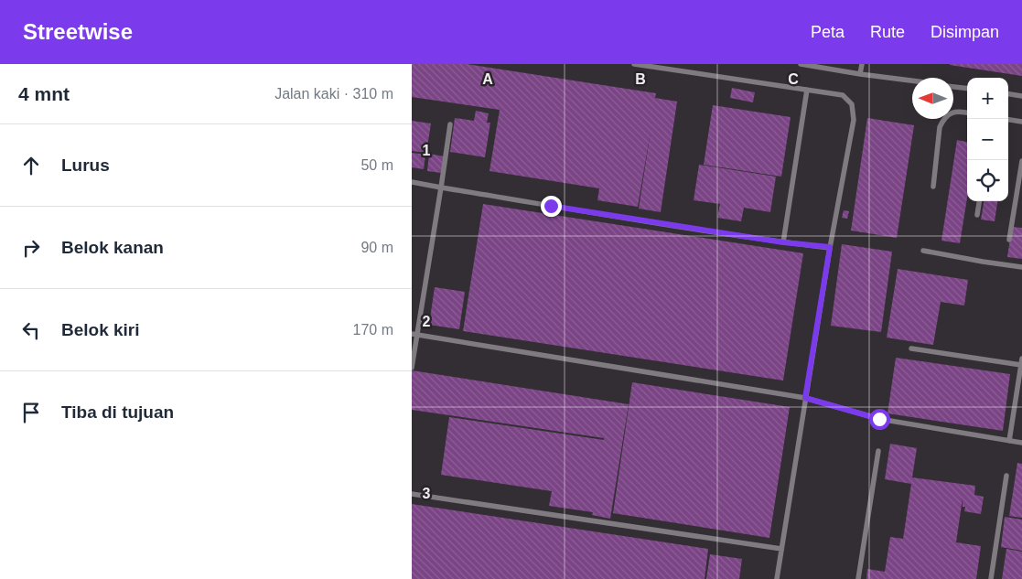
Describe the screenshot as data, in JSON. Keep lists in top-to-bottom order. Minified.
{"north":"left","page":{"header":"Streetwise","nav":["Peta","Rute","Disimpan"],"heading":["4 mnt","Jalan kaki · 310 m"],"map_buttons":["+","−"],"list":[["Lurus","50 m"],["Belok kanan","90 m"],["Belok kiri","170 m"],"Tiba di tujuan"]},"grid":{"columns":["A","B","C"],"rows":["1","2","3"]}}
